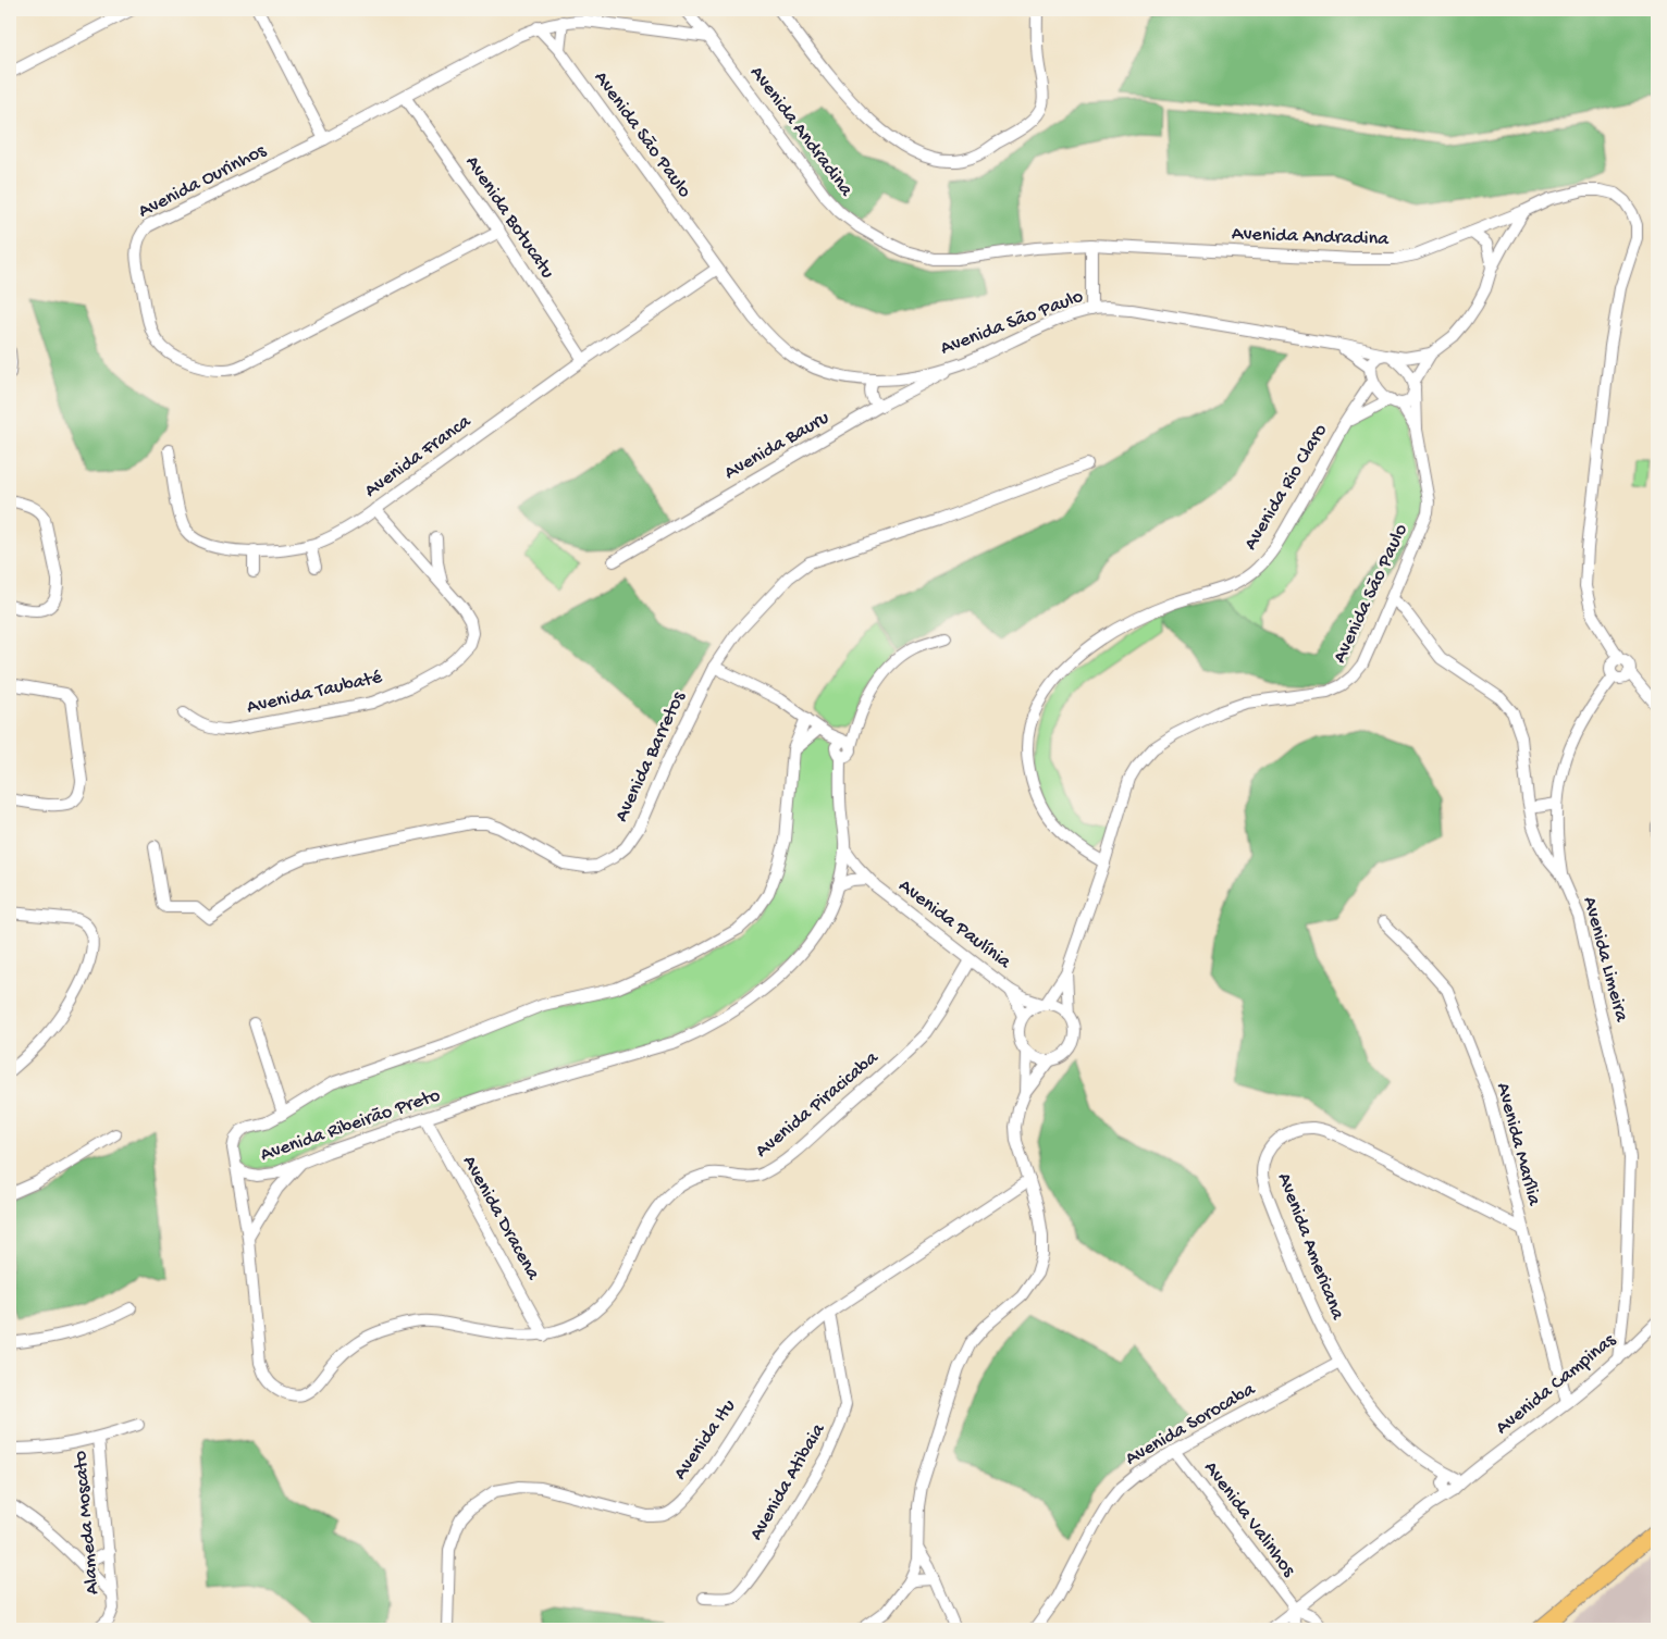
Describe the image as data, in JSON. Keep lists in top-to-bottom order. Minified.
{"streets":{"street":["Avenida Andradina","Avenida São Paulo","Avenida Ourinhos","Avenida Botucatu","Avenida Bauru","Avenida Franca","Avenida Rio Claro","Avenida Taubaté","Avenida Barretos","Avenida Paulínia","Avenida Limeira","Avenida Piracicaba","Avenida Ribeirão Preto","Avenida Marília","Avenida Dracena","Avenida Americana","Avenida Campinas","Avenida Sorocaba","Avenida Itu","Avenida Atibaia","Avenida Valinhos","Alameda Moscato"]},"crossings":[["Avenida Andradina","Avenida Ourinhos"],["Avenida São Paulo","Avenida Ourinhos"],["Avenida São Paulo","Avenida Bauru"],["Avenida São Paulo","Avenida Franca"],["Avenida São Paulo","Avenida Rio Claro"],["Avenida São Paulo","Avenida Paulínia"],["Avenida São Paulo","Avenida Limeira"],["Avenida Ourinhos","Avenida Botucatu"],["Avenida Botucatu","Avenida Franca"],["Avenida Franca","Avenida Taubaté"],["Avenida Paulínia","Avenida Piracicaba"],["Avenida Paulínia","Avenida Ribeirão Preto"],["Avenida Limeira","Avenida Campinas"],["Avenida Piracicaba","Avenida Ribeirão Preto"],["Avenida Piracicaba","Avenida Dracena"],["Avenida Ribeirão Preto","Avenida Dracena"],["Avenida Marília","Avenida Americana"],["Avenida Marília","Avenida Campinas"],["Avenida Americana","Avenida Campinas"],["Avenida Americana","Avenida Sorocaba"],["Avenida Sorocaba","Avenida Valinhos"],["Avenida Itu","Avenida Atibaia"]]}
